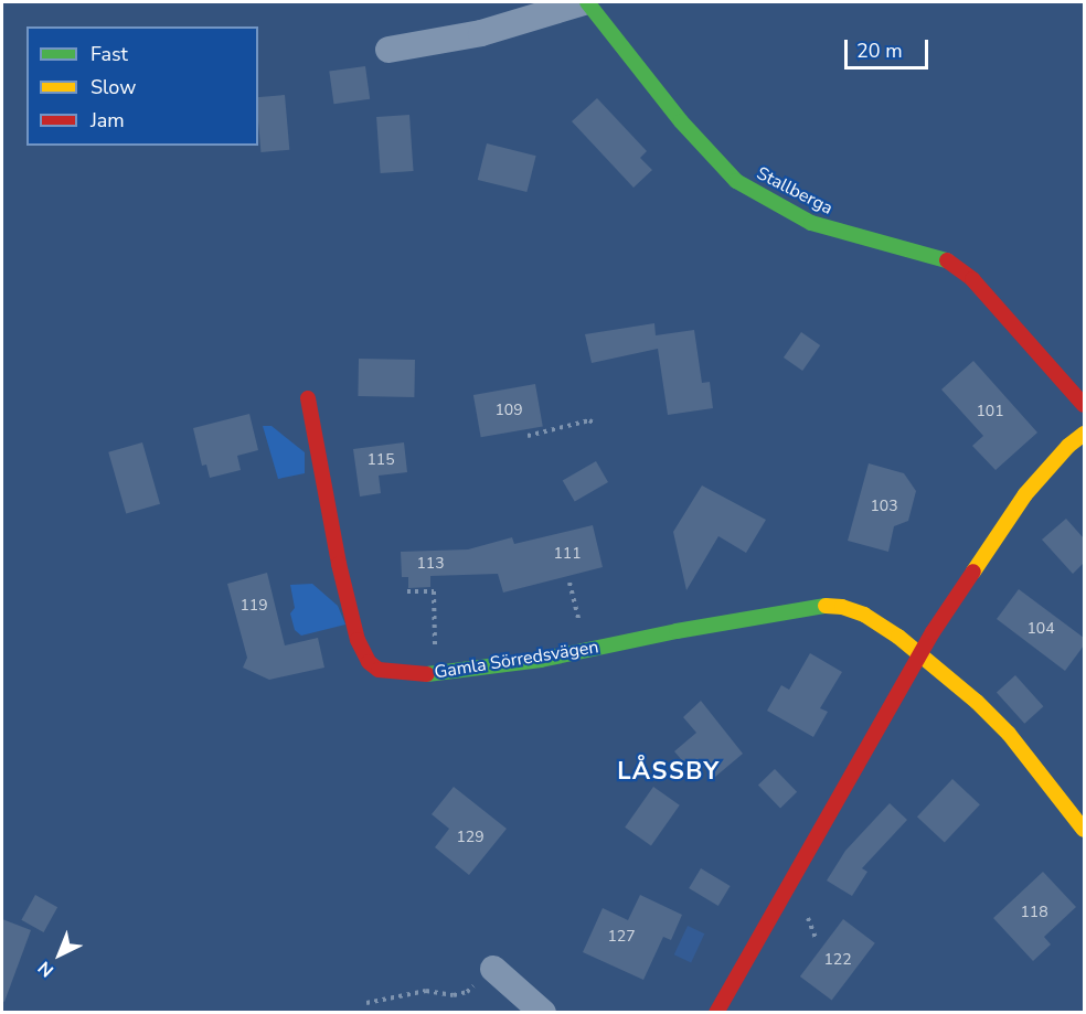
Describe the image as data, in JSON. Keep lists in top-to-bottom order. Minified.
{"streets":{"street":["Stallberga","Gamla Sörredsvägen"]},"districts":["LÅSSBY"],"house_numbers":["109","101","115","103","111","113","119","104","129","118","127","122"],"legend":["Fast","Slow","Jam"],"scale_bar":"20 m","north":"bottom left"}
